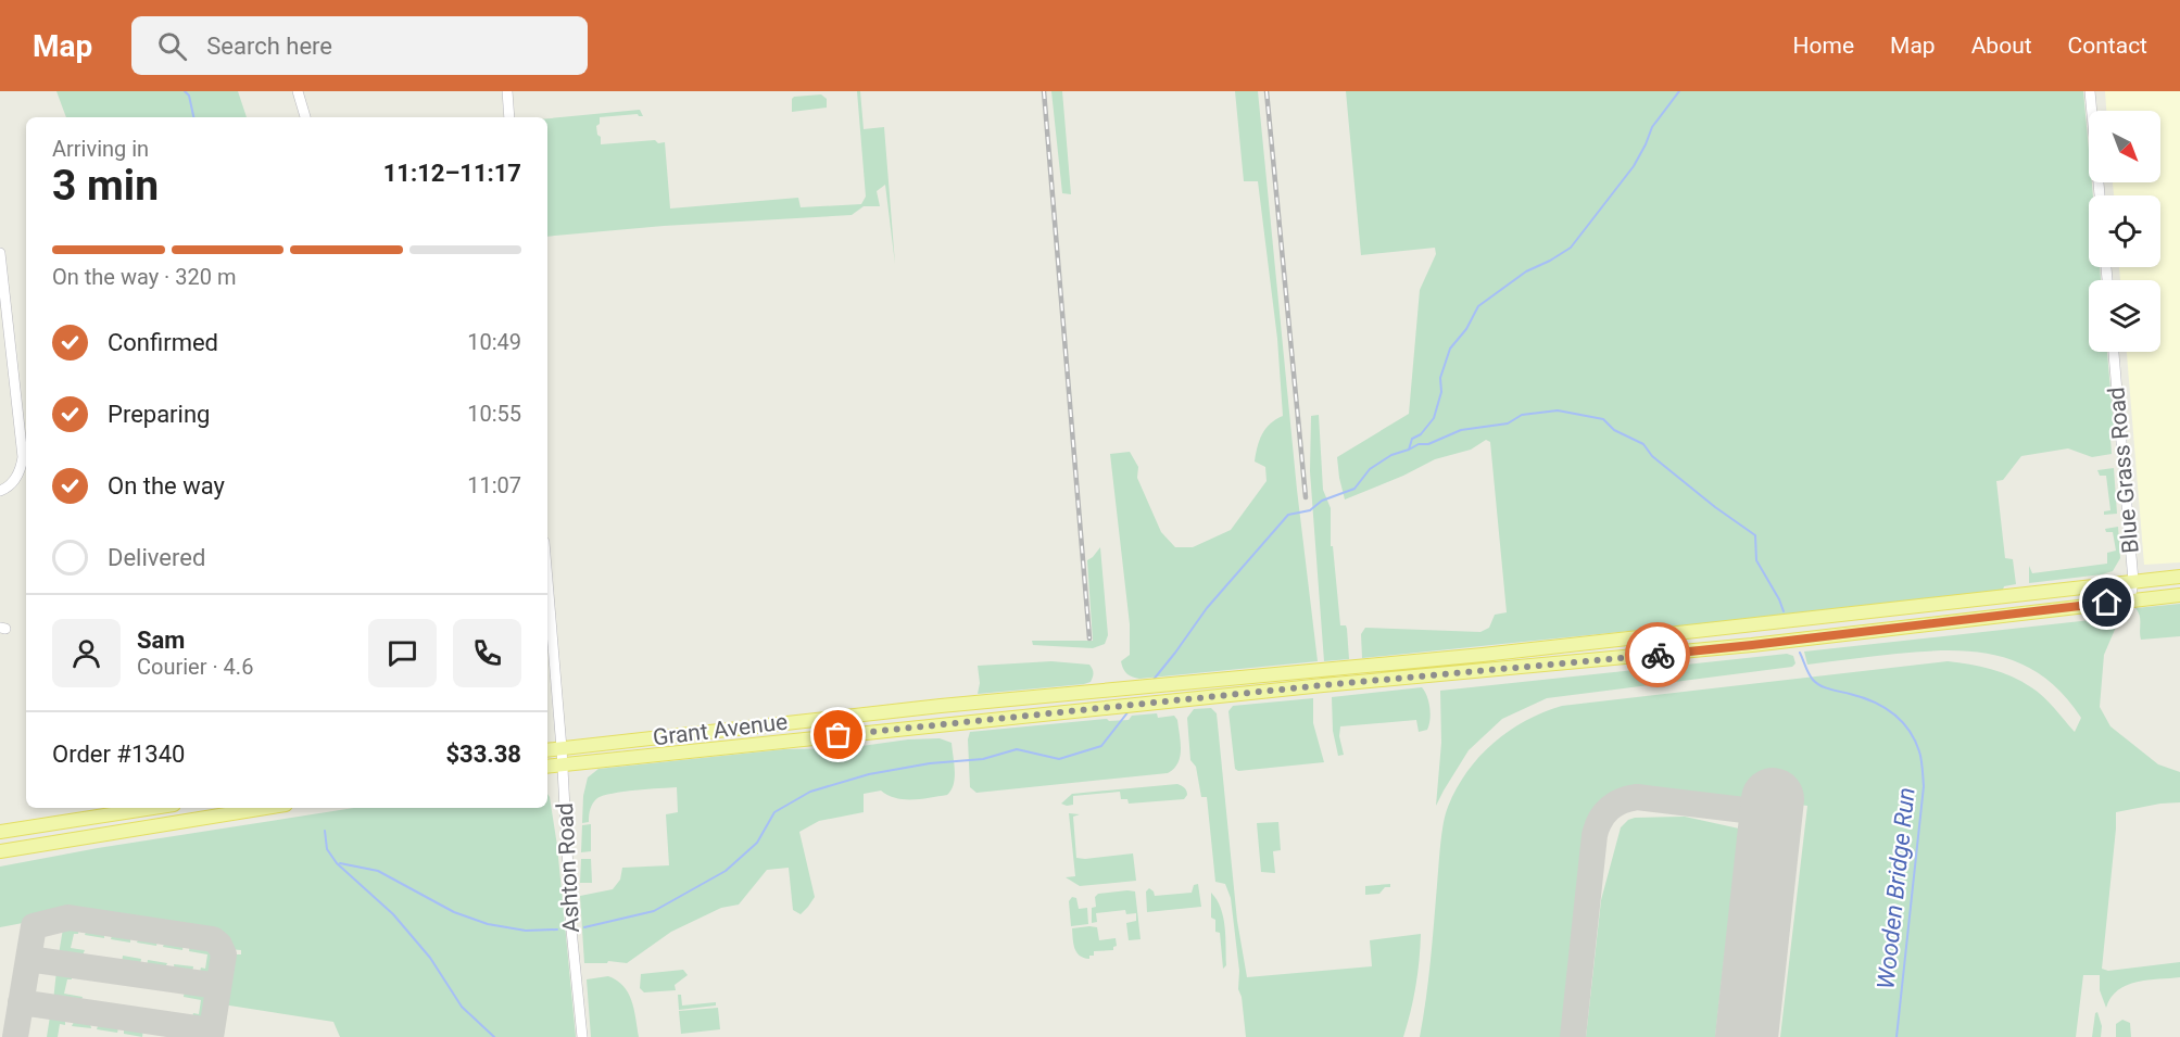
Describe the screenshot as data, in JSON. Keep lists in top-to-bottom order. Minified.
{"streets":{"main road":["Grant Avenue"],"street":["Blue Grass Road","Ashton Road"]},"crossings":[["Blue Grass Road","Grant Avenue"],["Grant Avenue","Ashton Road"]],"water":["Wooden Bridge Run"],"north":"bottom right","page":{"header":"Map","search":"Search here","nav":["Home","Map","About","Contact"],"heading":["3 min","Arriving in","11:12–11:17"],"panel":["Sam","Courier · 4.6","Order #1340","$33.38"],"bar":"On the way · 320 m","list":[["Confirmed","10:49"],["Preparing","10:55"],["On the way","11:07"],"Delivered"]}}
